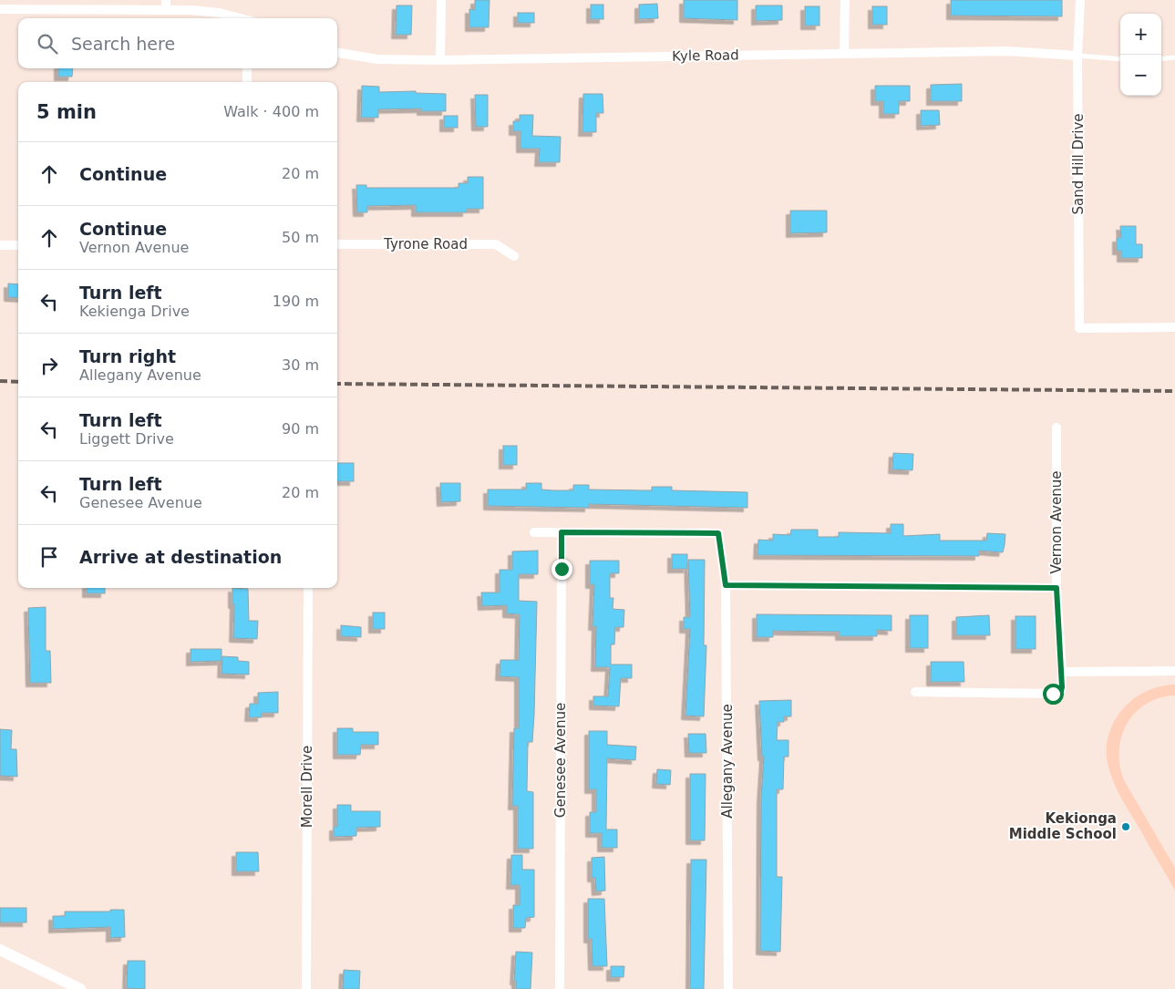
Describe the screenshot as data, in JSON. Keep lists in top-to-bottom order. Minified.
{"streets":{"street":["Kyle Road","Sand Hill Drive","Tyrone Road","Vernon Avenue","Genesee Avenue","Allegany Avenue","Morell Drive"]},"crossings":[["Kyle Road","Sand Hill Drive"],["Genesee Avenue","Allegany Avenue"]],"places":["Kekionga Middle School"],"page":{"map_buttons":["+","−"],"search":"Search here","heading":["5 min","Walk · 400 m"],"list":[["Continue","20 m"],["Continue","Vernon Avenue","50 m"],["Turn left","Kekienga Drive","190 m"],["Turn right","Allegany Avenue","30 m"],["Turn left","Liggett Drive","90 m"],["Turn left","Genesee Avenue","20 m"],"Arrive at destination"]}}
